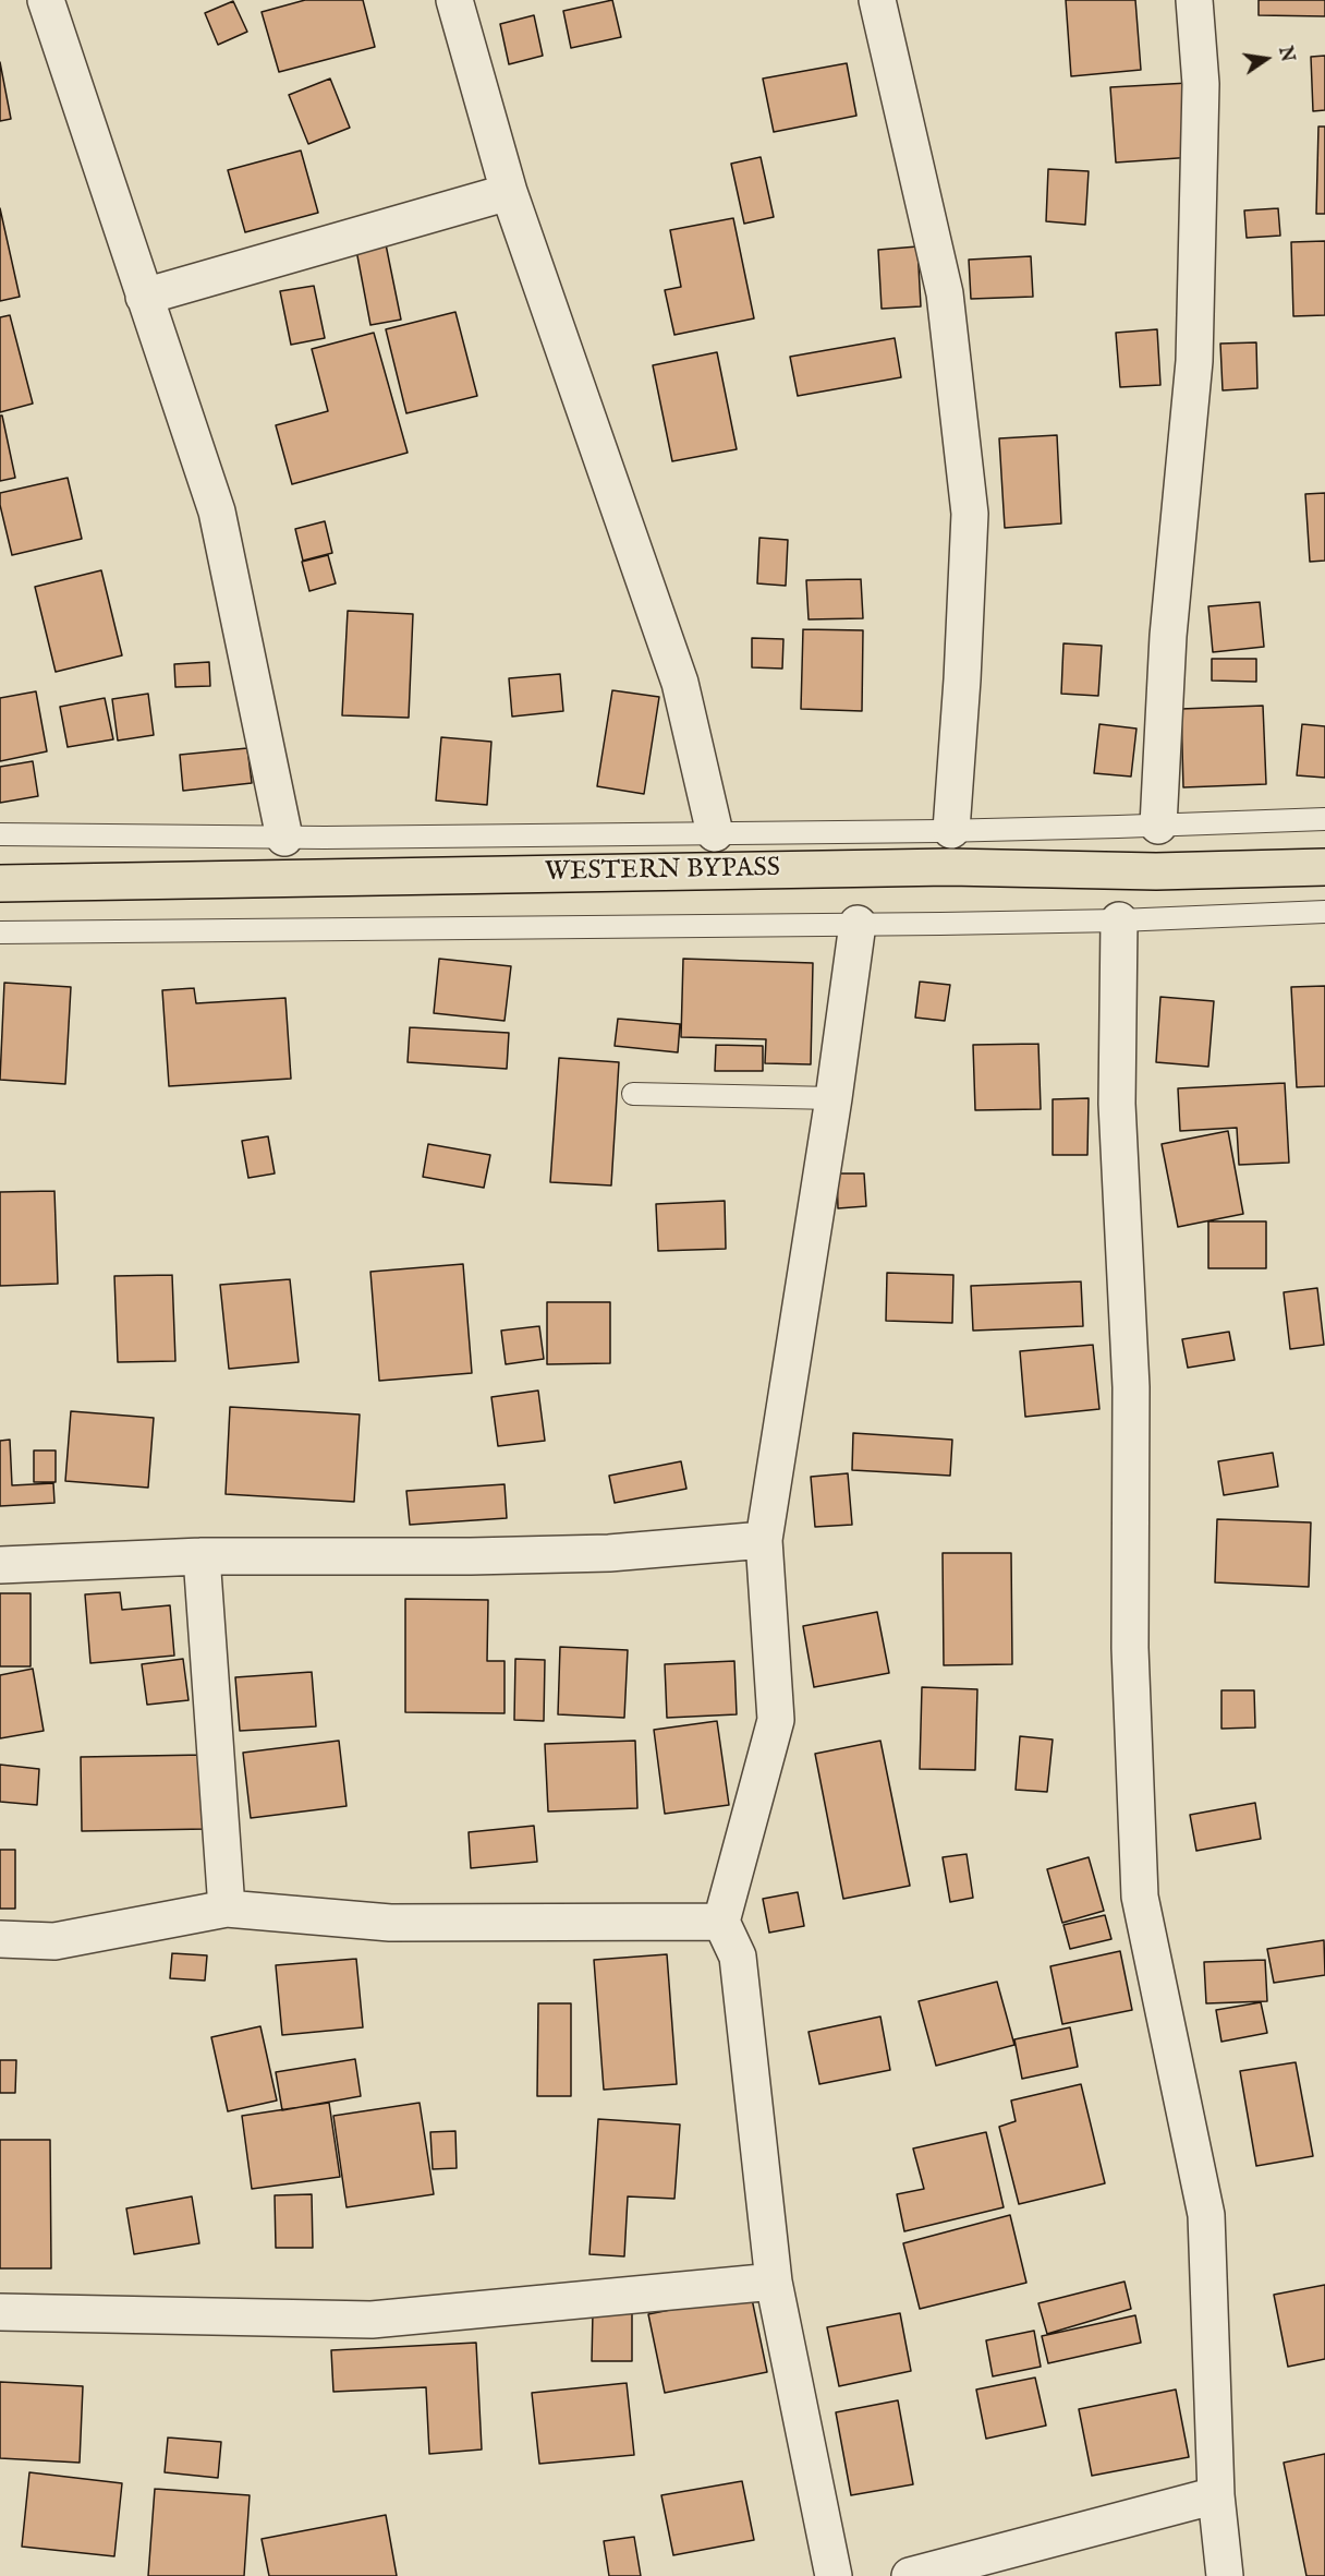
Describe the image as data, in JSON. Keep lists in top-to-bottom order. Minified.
{"streets":{"main road":["WESTERN BYPASS"]},"north":"right"}
